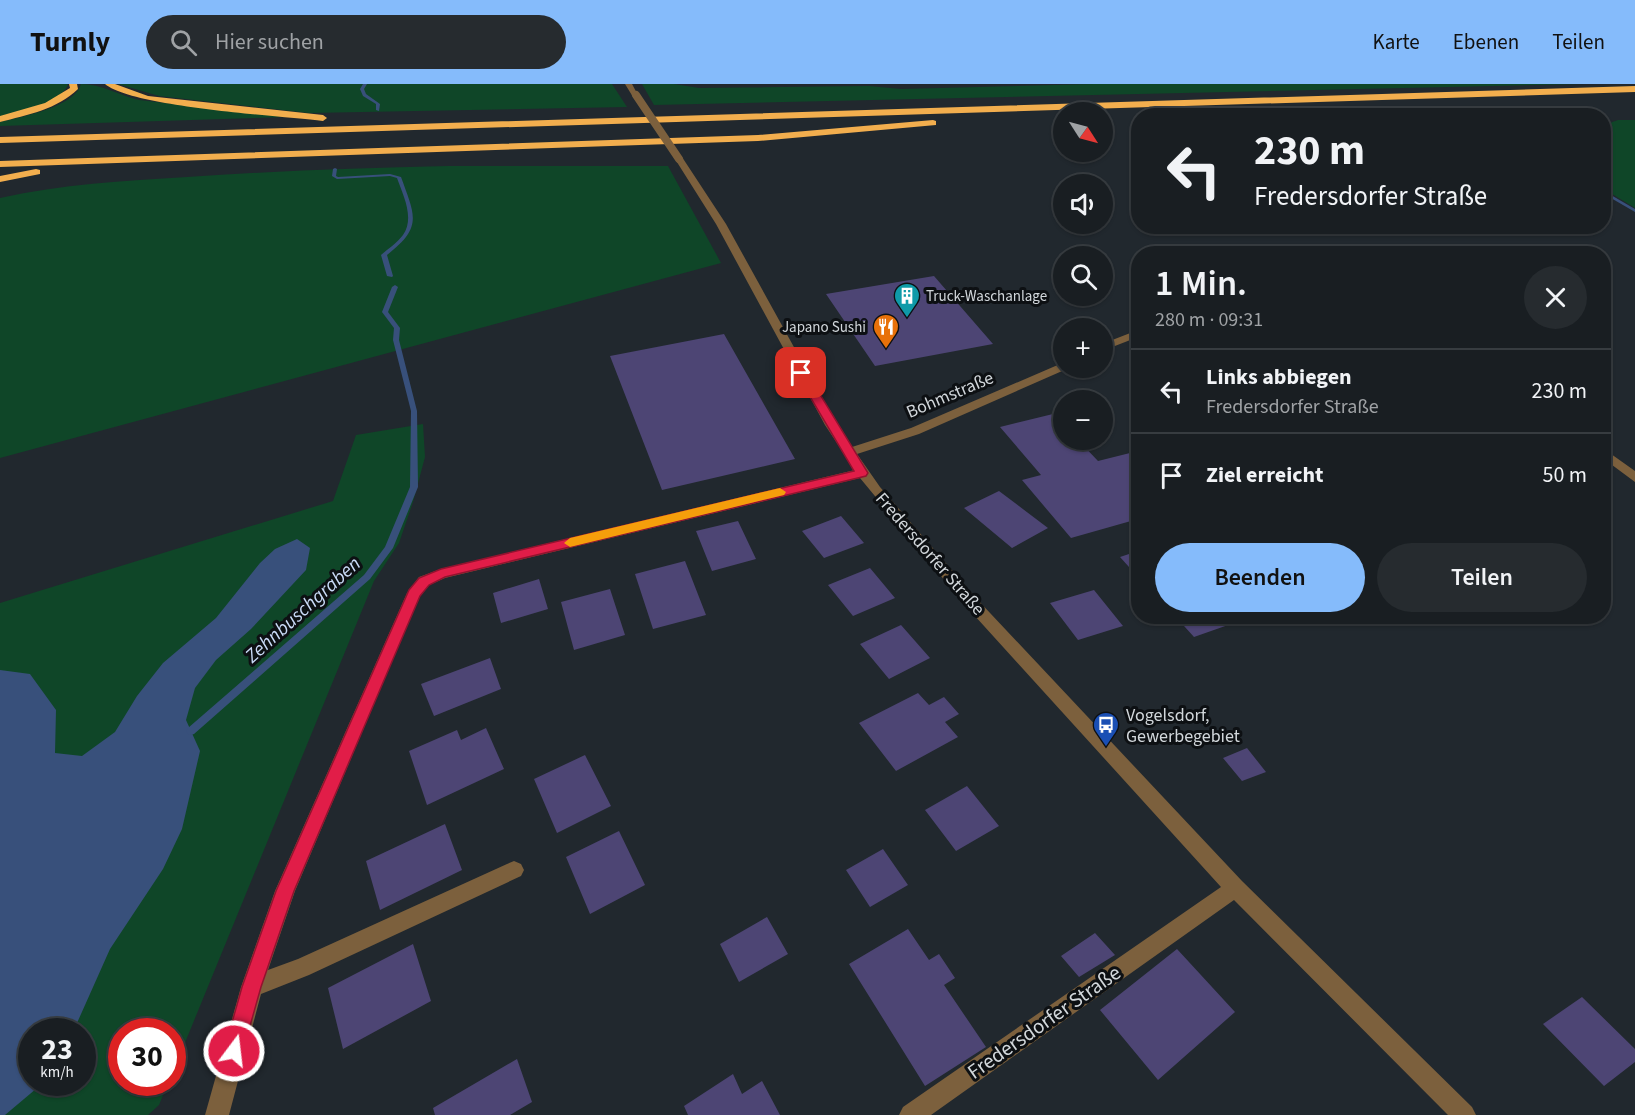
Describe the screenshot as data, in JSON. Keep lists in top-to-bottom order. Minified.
{"streets":{"street":["Bohmstraße","Fredersdorfer Straße"]},"crossings":[["Bohmstraße","Fredersdorfer Straße"]],"water":["Zehnbuschgraben"],"places":{"building":["Truck-Waschanlage"],"restaurant":["Japano Sushi"],"bus stop":["Vogelsdorf, Gewerbegebiet"]},"north":"bottom right","page":{"header":"Turnly","search":"Hier suchen","nav":["Karte","Ebenen","Teilen"],"map_buttons":["+","−"],"turn":["230 m","Fredersdorfer Straße"],"heading":["1 Min.","280 m · 09:31"],"list":[{"name":"Links abbiegen","note":"Fredersdorfer Straße","value":"230 m"},{"name":"Ziel erreicht","value":"50 m"}],"buttons":["Beenden","Teilen"],"speed":"23 km/h","limit":"30"}}
